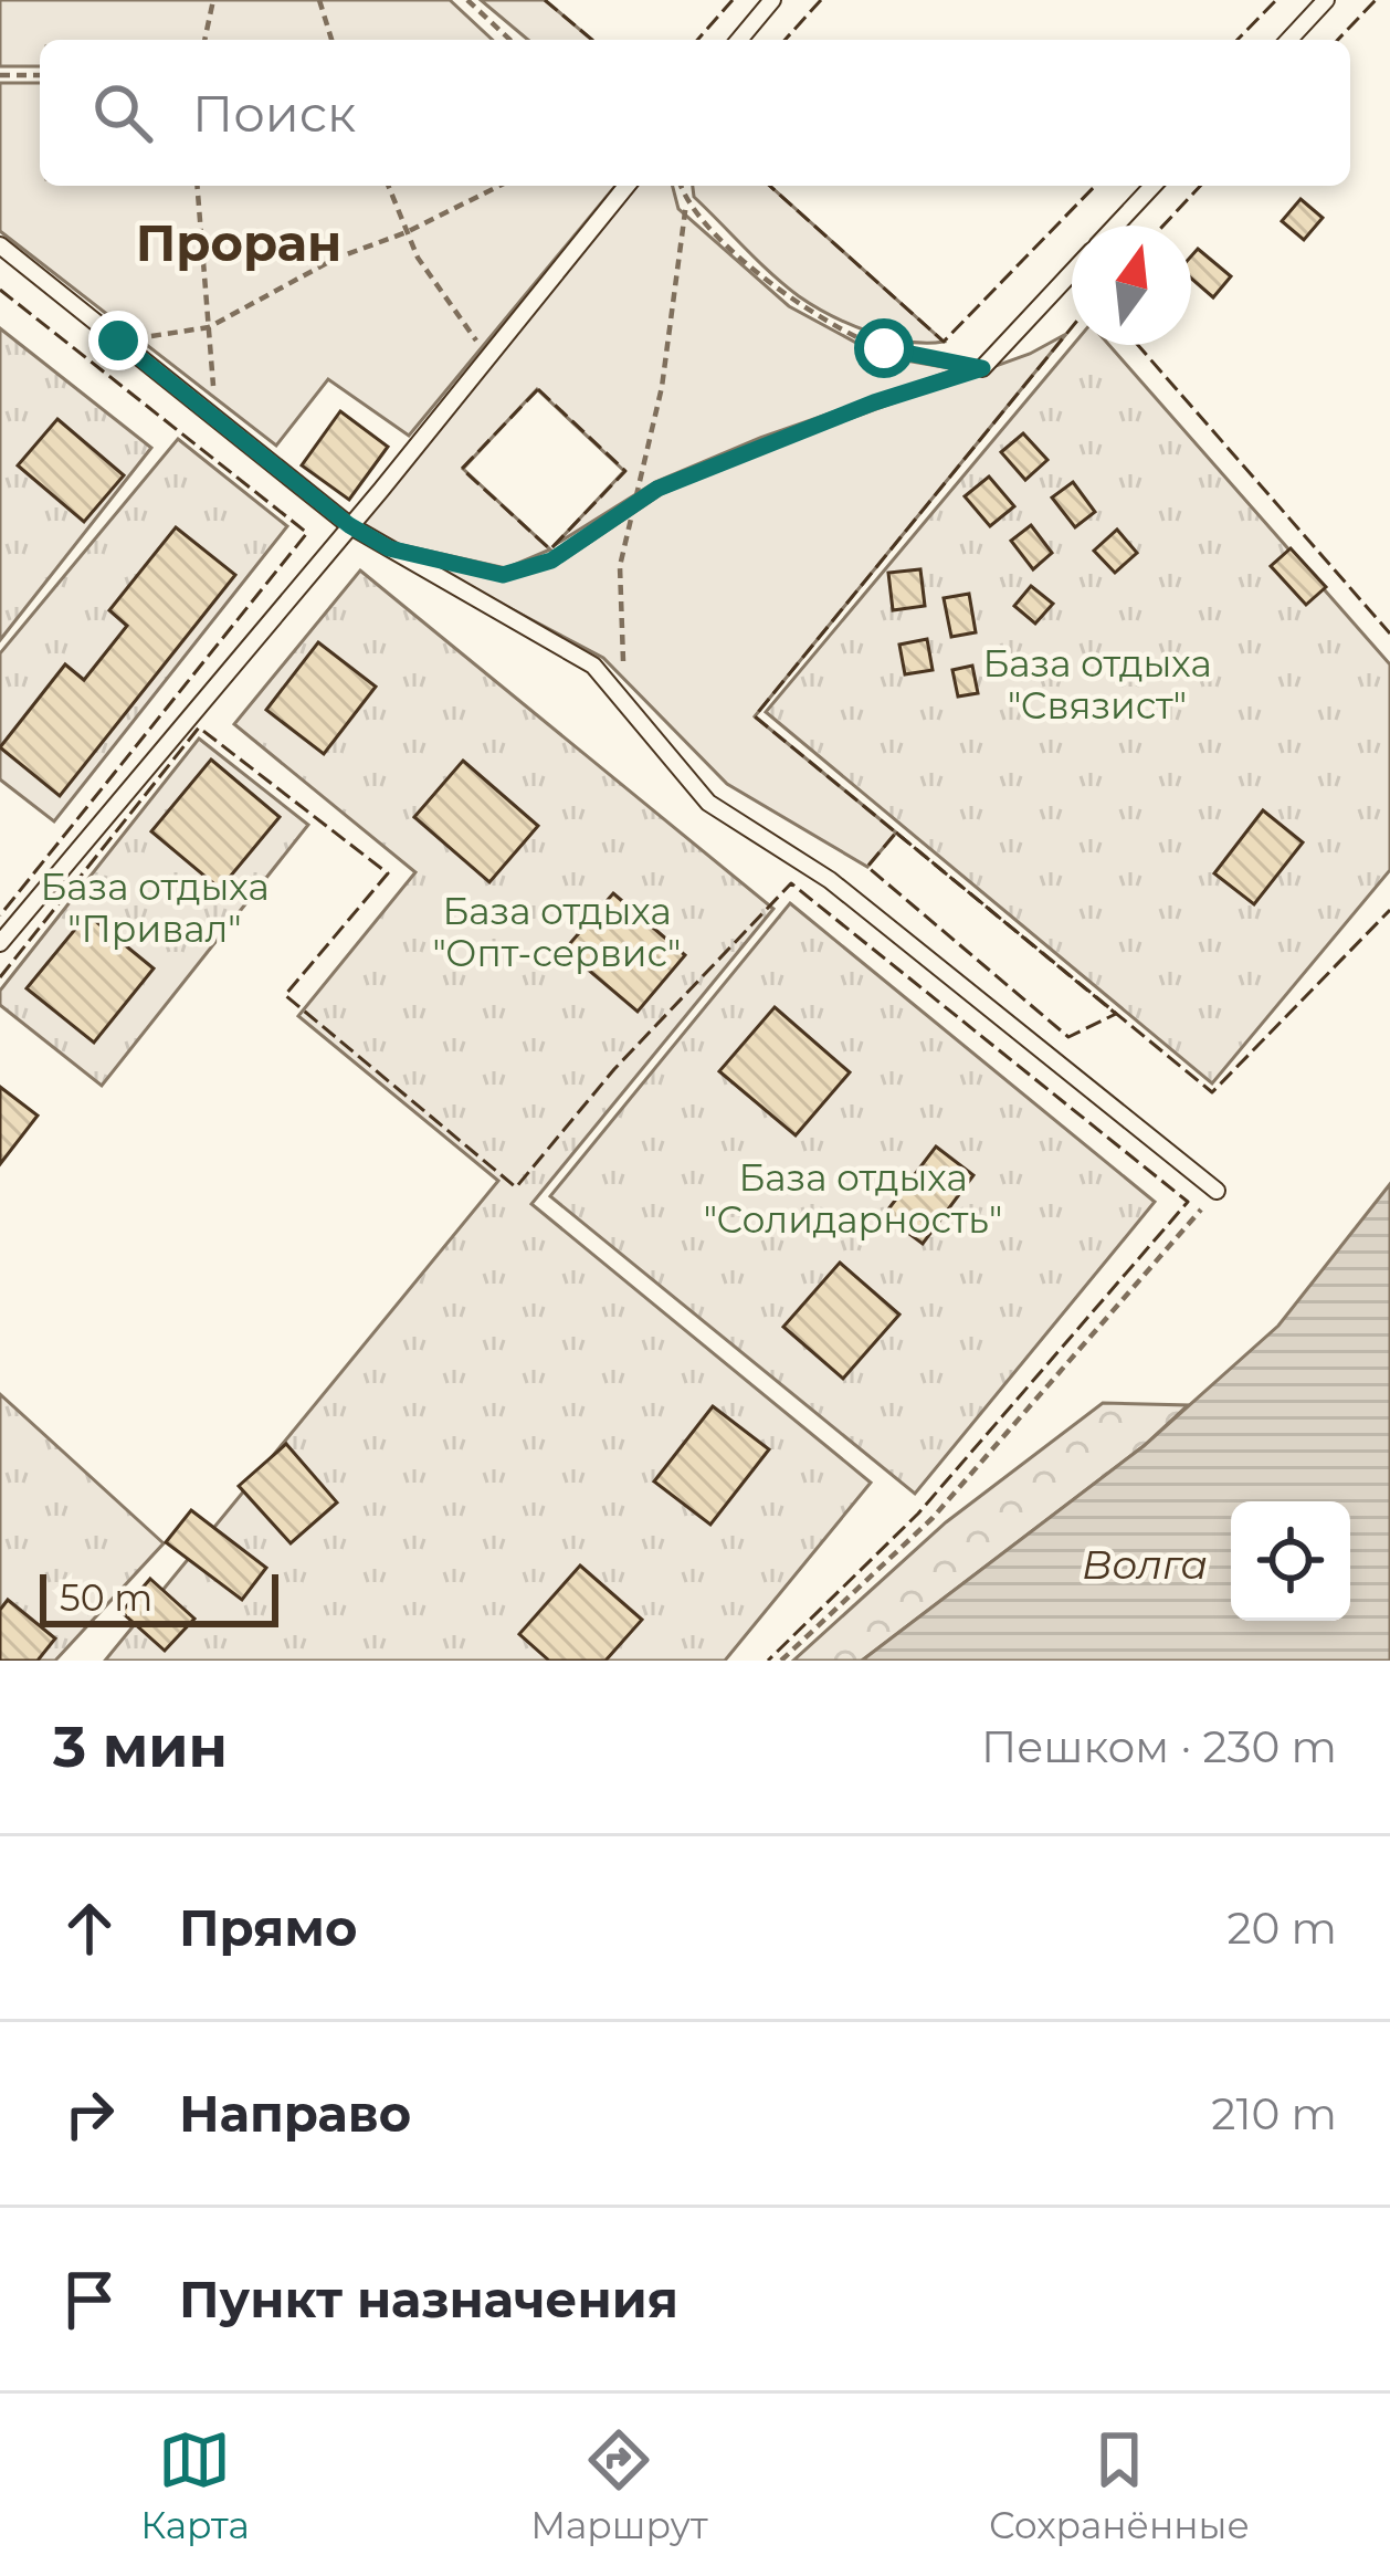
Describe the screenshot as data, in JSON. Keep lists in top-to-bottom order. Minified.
{"districts":["Проран"],"water":["Волга"],"parks":["База отдыха \"Связист\"","База отдыха \"Привал\"","База отдыха \"Опт-сервис\"","База отдыха \"Солидарность\""],"scale_bar":"50 m","north":"top","page":{"search":"Поиск","scale":"50 m","heading":["3 мин","Пешком · 230 m"],"list":[["Прямо","20 m"],["Направо","210 m"],"Пункт назначения"],"nav":["Карта","Маршрут","Сохранённые"]}}
